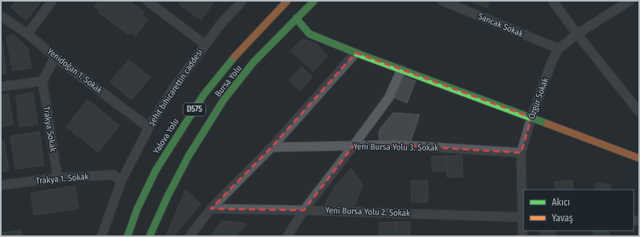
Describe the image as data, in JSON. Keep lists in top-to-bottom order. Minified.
{"streets":{"main road":["Bursa Yolu","D575","Yalova Yolu"],"street":["Sancak Sokak","Yenidoğan 1. Sokak","şehit bihicarettin caddesi","Özgür Sokak","Trakya Sokak","Yeni Bursa Yolu 3. Sokak","Trakya 1. Sokak","Yeni Bursa Yolu 2. Sokak"]},"crossings":[["Sancak Sokak","Özgür Sokak"],["Yenidoğan 1. Sokak","şehit bihicarettin caddesi"],["şehit bihicarettin caddesi","Trakya 1. Sokak"],["Özgür Sokak","Yeni Bursa Yolu 3. Sokak"],["Özgür Sokak","Yeni Bursa Yolu 2. Sokak"],["Trakya Sokak","Trakya 1. Sokak"]],"legend":["Akıcı","Yavaş"]}
